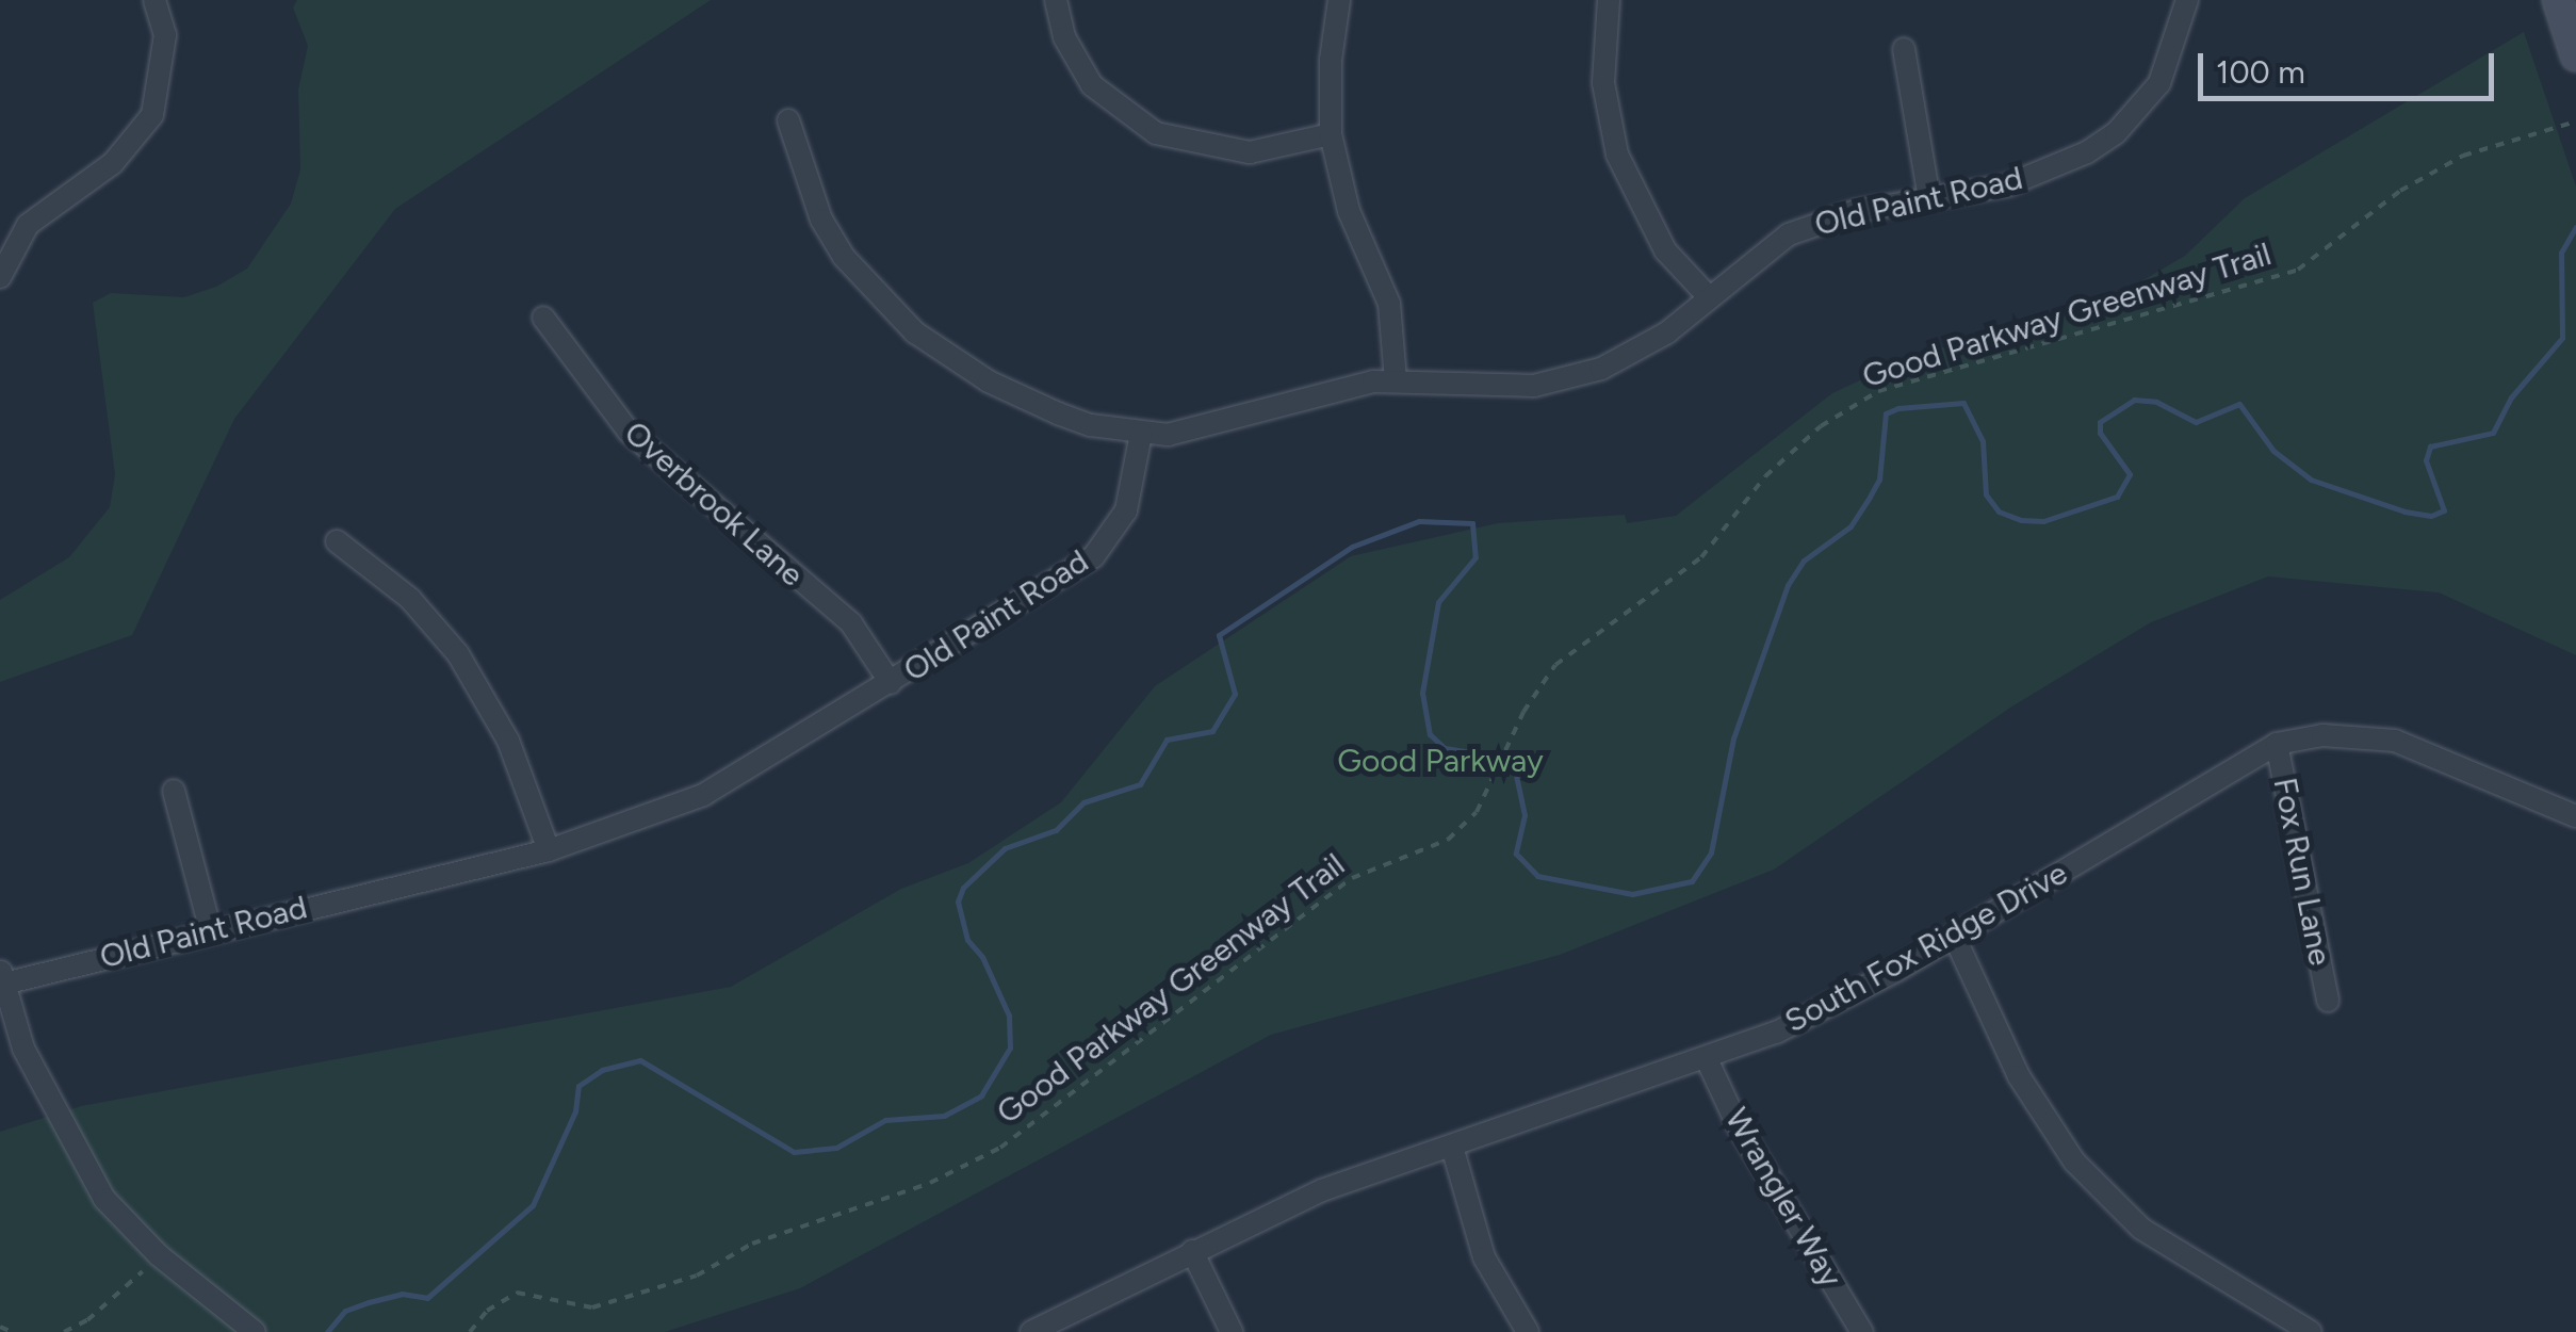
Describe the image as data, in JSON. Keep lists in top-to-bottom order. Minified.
{"streets":{"street":["Old Paint Road","Overbrook Lane","Fox Run Lane","South Fox Ridge Drive","Wrangler Way"],"path":["Good Parkway Greenway Trail"]},"crossings":[["Old Paint Road","Overbrook Lane"],["Fox Run Lane","South Fox Ridge Drive"],["South Fox Ridge Drive","Wrangler Way"]],"parks":["Good Parkway"],"scale_bar":"100 m"}
